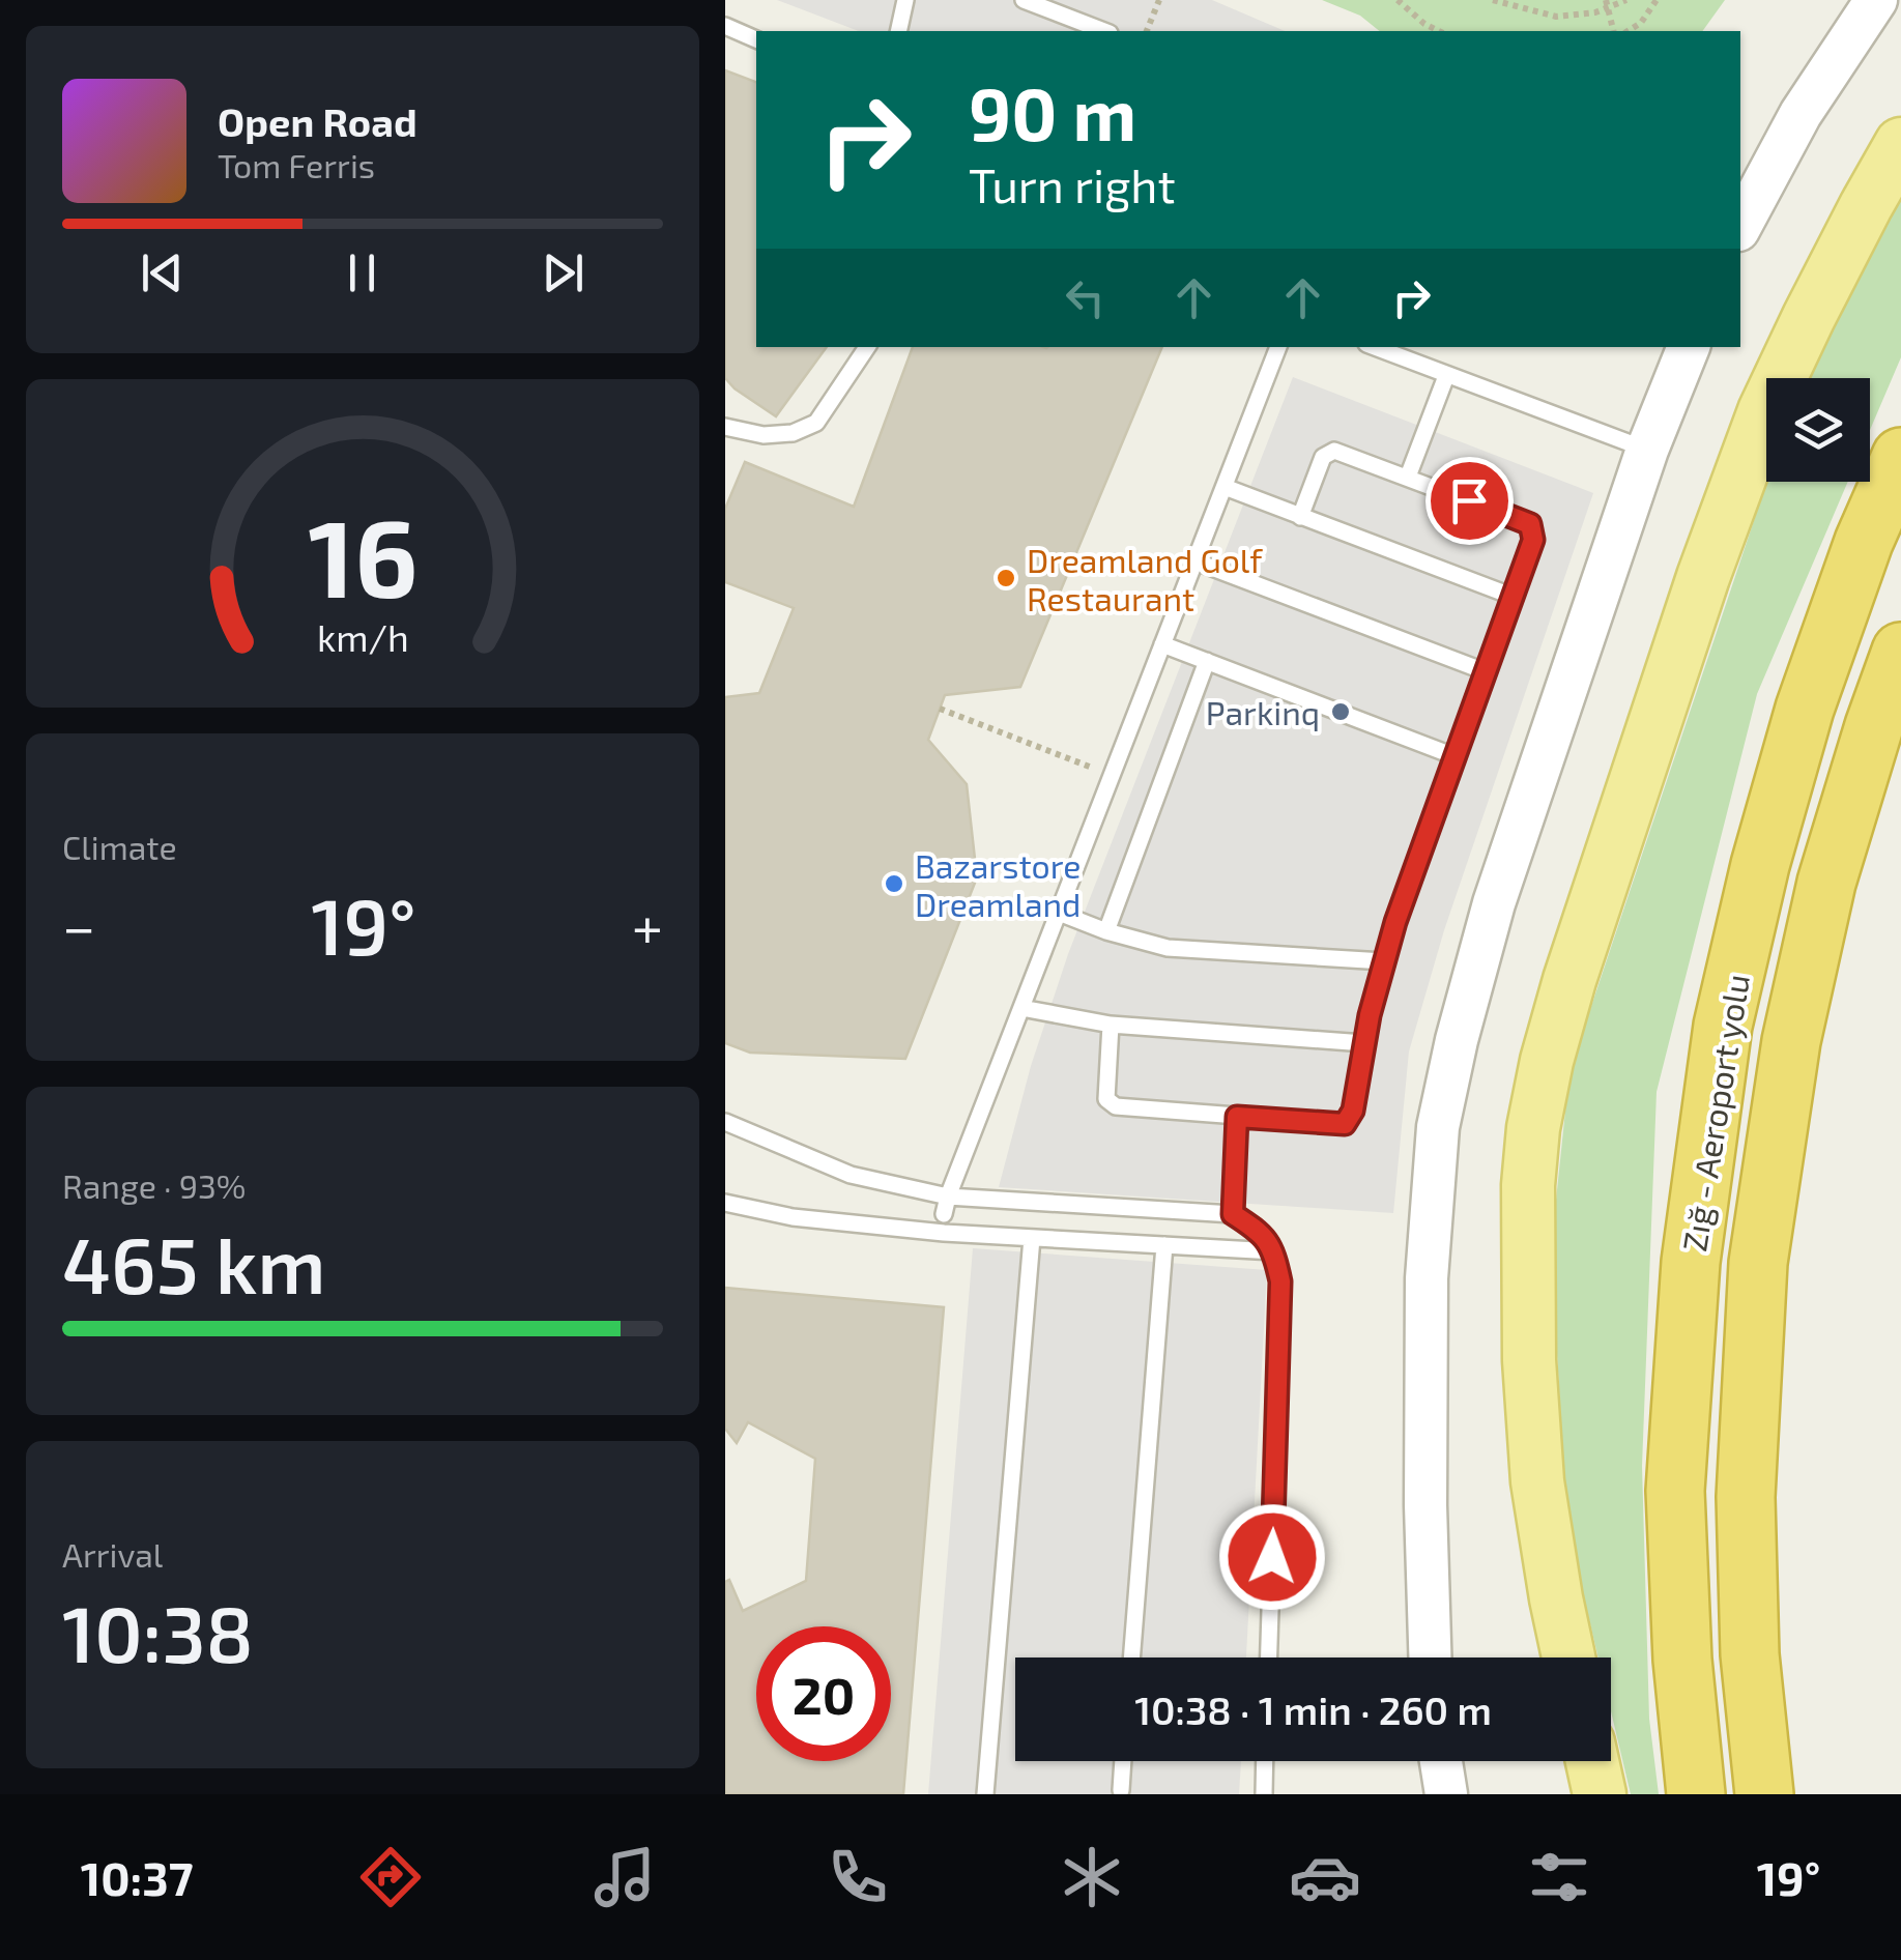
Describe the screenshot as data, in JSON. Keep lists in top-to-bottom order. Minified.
{"streets":{"highway":["Zığ - Aeroport yolu"]},"places":["Dreamland Golf Restaurant","Parkinq","Bazarstore Dreamland"],"page":{"turn":["90 m","Turn right"],"song":["Open Road","Tom Ferris"],"tile":["Climate",["Range · 93%","465 km"],["Arrival","10:38"]],"heat":["−","19°","+"],"limit":"20","trip":"10:38 · 1 min · 260 m","tabs":["10:37","19°"],"gauge":["16","km/h"]}}
